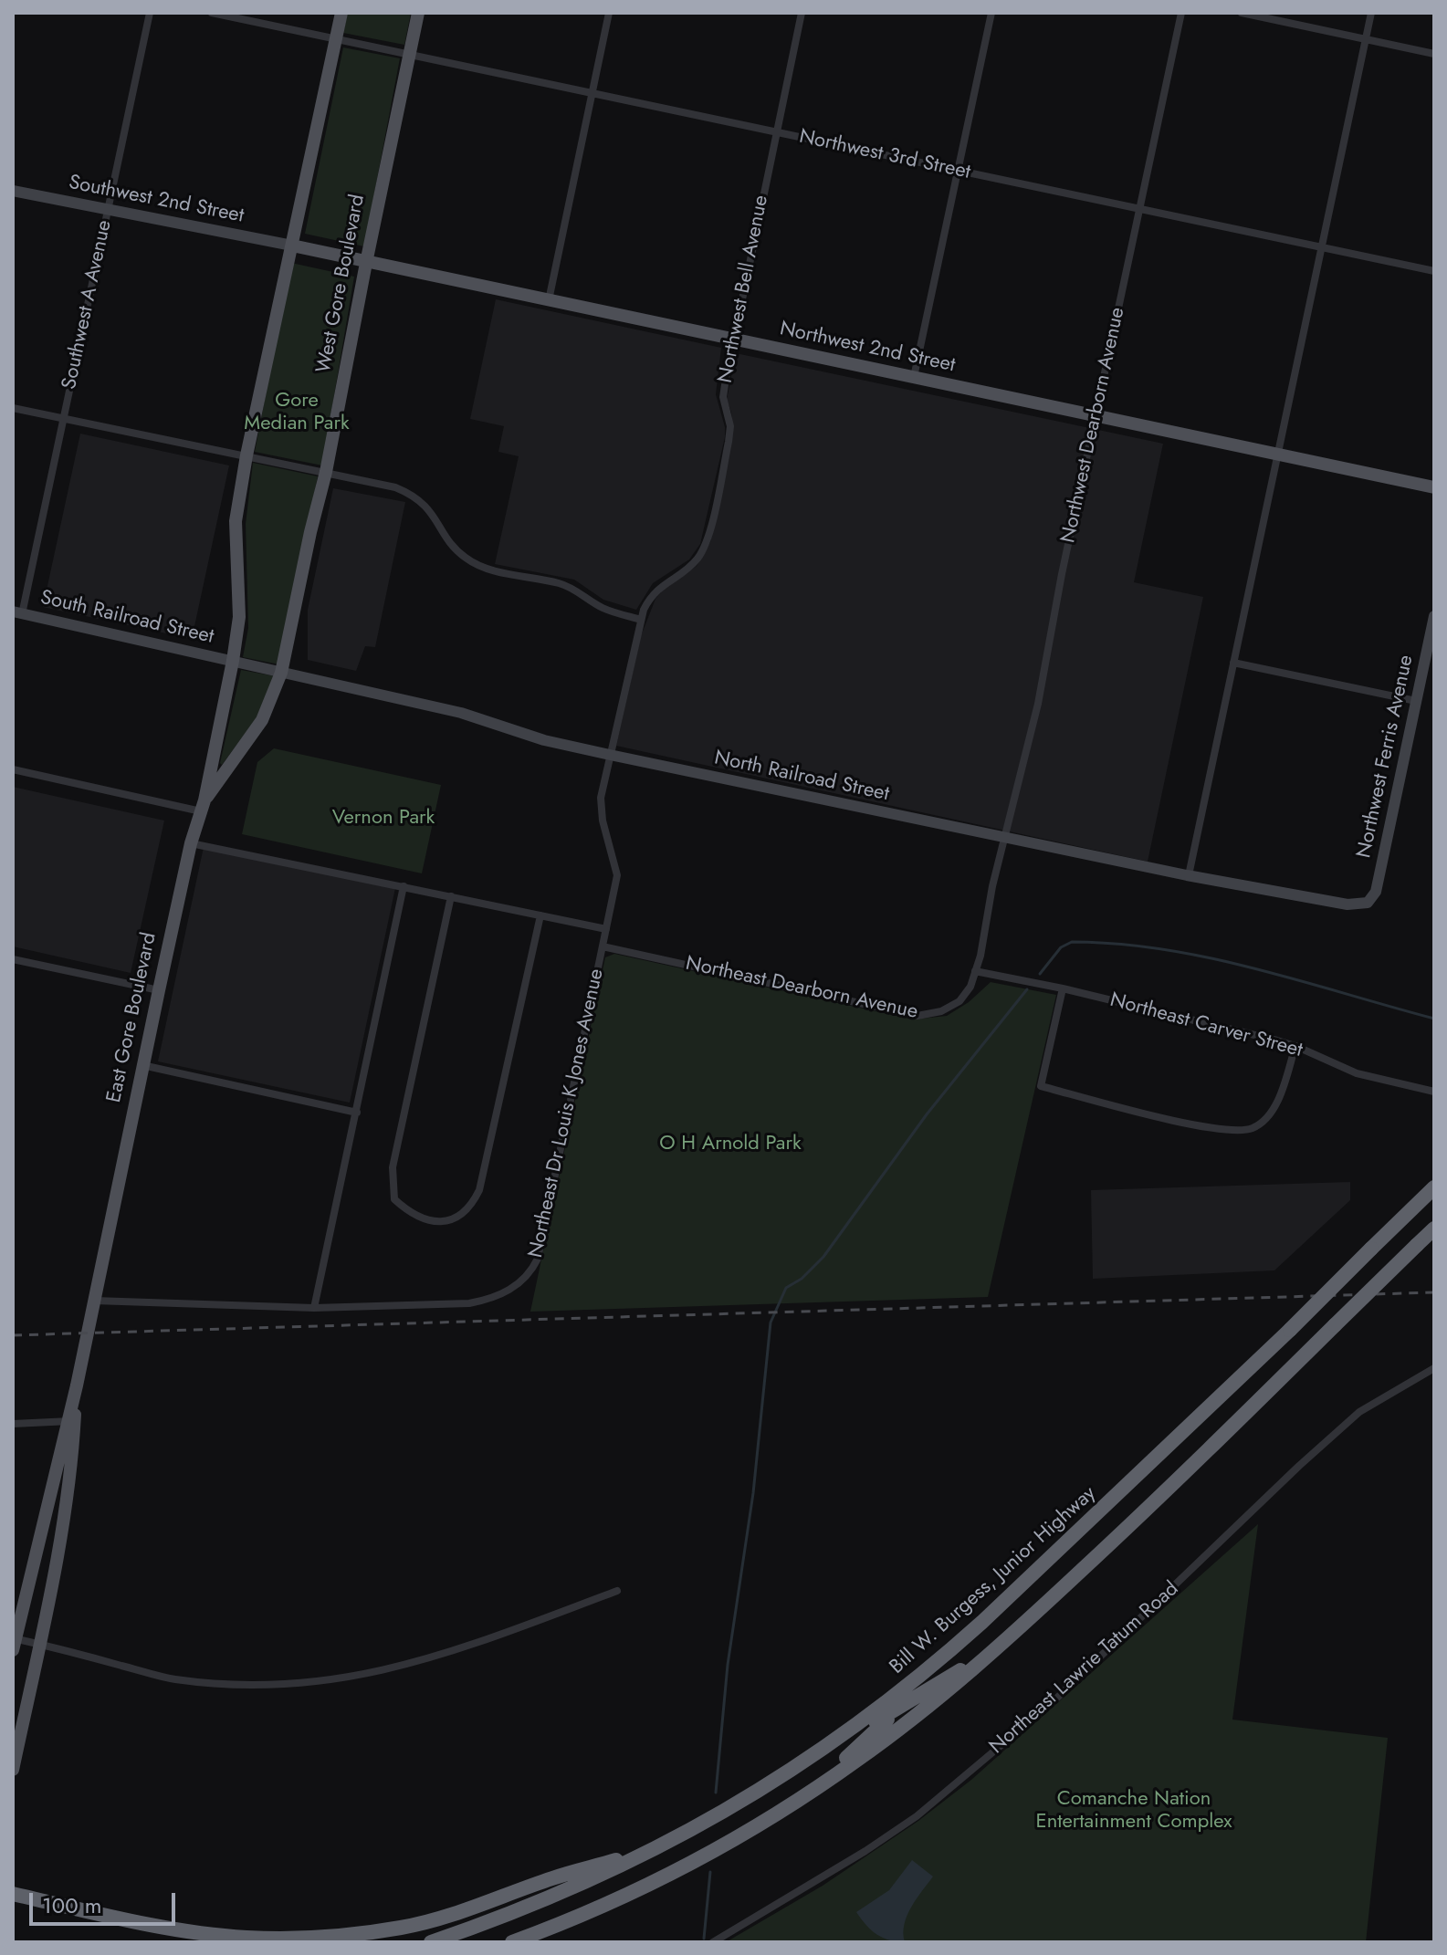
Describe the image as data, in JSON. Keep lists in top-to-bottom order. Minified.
{"streets":{"highway":["Bill W. Burgess, Junior Highway"],"main road":["West Gore Boulevard","Northwest 2nd Street","East Gore Boulevard"],"street":["Northwest 3rd Street","Southwest 2nd Street","Northwest Bell Avenue","Southwest A Avenue","Northwest Dearborn Avenue","South Railroad Street","Northwest Ferris Avenue","North Railroad Street","Northeast Dearborn Avenue","Northeast Carver Street","Northeast Dr Louis K Jones Avenue","Northeast Lawrie Tatum Road"]},"crossings":[["Northwest 3rd Street","West Gore Boulevard"],["Northwest 3rd Street","Northwest Bell Avenue"],["Northwest 3rd Street","Northwest Dearborn Avenue"],["Southwest 2nd Street","Southwest A Avenue"],["Southwest 2nd Street","Northwest 2nd Street"],["West Gore Boulevard","Northwest 2nd Street"],["West Gore Boulevard","North Railroad Street"],["West Gore Boulevard","East Gore Boulevard"],["Northwest Bell Avenue","Northwest 2nd Street"],["Northwest Bell Avenue","North Railroad Street"],["Northwest Bell Avenue","Northeast Dr Louis K Jones Avenue"],["Southwest A Avenue","South Railroad Street"],["Northwest 2nd Street","Northwest Dearborn Avenue"],["Northwest Dearborn Avenue","North Railroad Street"],["Northwest Dearborn Avenue","Northeast Dearborn Avenue"],["South Railroad Street","North Railroad Street"],["South Railroad Street","East Gore Boulevard"],["Northwest Ferris Avenue","North Railroad Street"],["North Railroad Street","Northeast Dearborn Avenue"],["North Railroad Street","East Gore Boulevard"],["Northeast Dearborn Avenue","Northeast Carver Street"],["Northeast Dearborn Avenue","Northeast Dr Louis K Jones Avenue"],["East Gore Boulevard","Northeast Dr Louis K Jones Avenue"]],"parks":["Gore Median Park","Vernon Park","O H Arnold Park","Comanche Nation Entertainment Complex"],"scale_bar":"100 m"}
